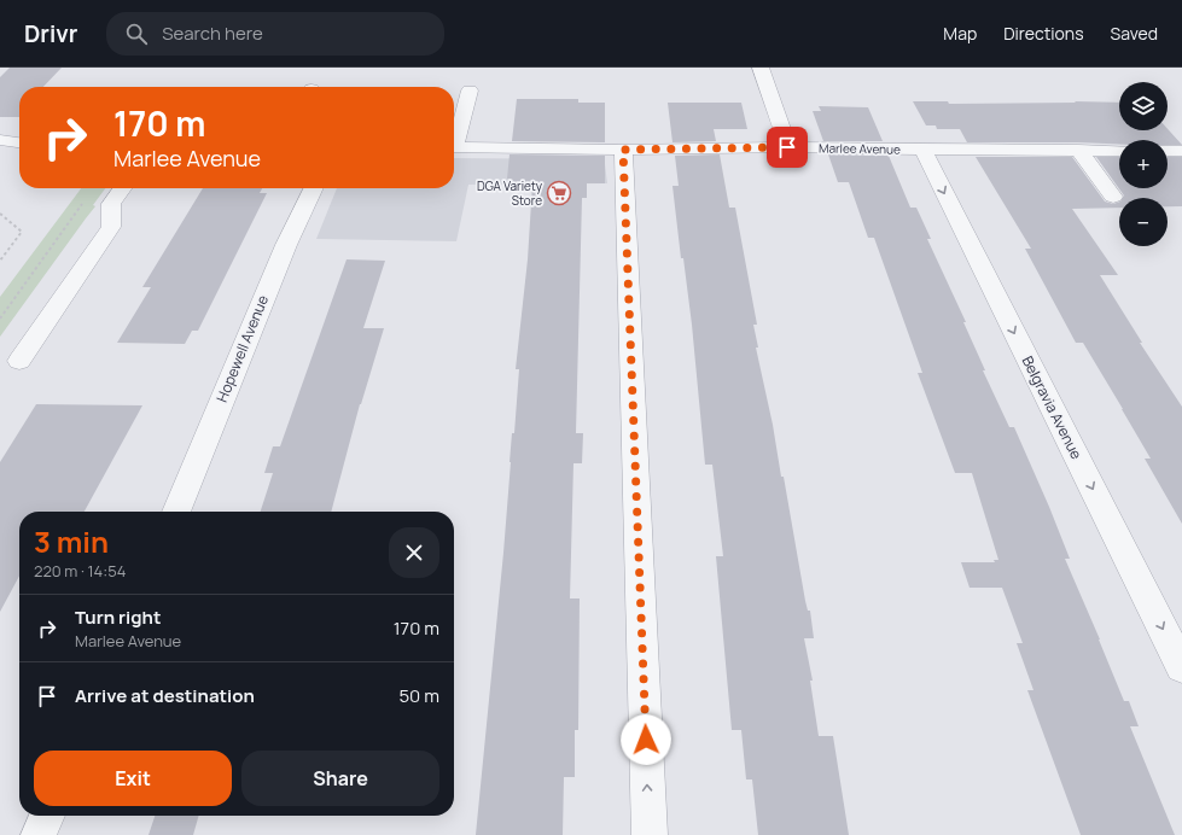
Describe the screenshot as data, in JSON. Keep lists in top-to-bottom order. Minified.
{"streets":{"street":["Marlee Avenue","Hopewell Avenue","Belgravia Avenue"]},"crossings":[["Marlee Avenue","Belgravia Avenue"]],"one_way":["Belgravia Avenue"],"places":{"supermarket":["DGA Variety Store"]},"page":{"header":"Drivr","search":"Search here","nav":["Map","Directions","Saved"],"map_buttons":["+","−"],"turn":["170 m","Marlee Avenue"],"heading":["3 min","220 m · 14:54"],"list":[{"name":"Turn right","note":"Marlee Avenue","value":"170 m"},{"name":"Arrive at destination","value":"50 m"}],"buttons":["Exit","Share"]}}
